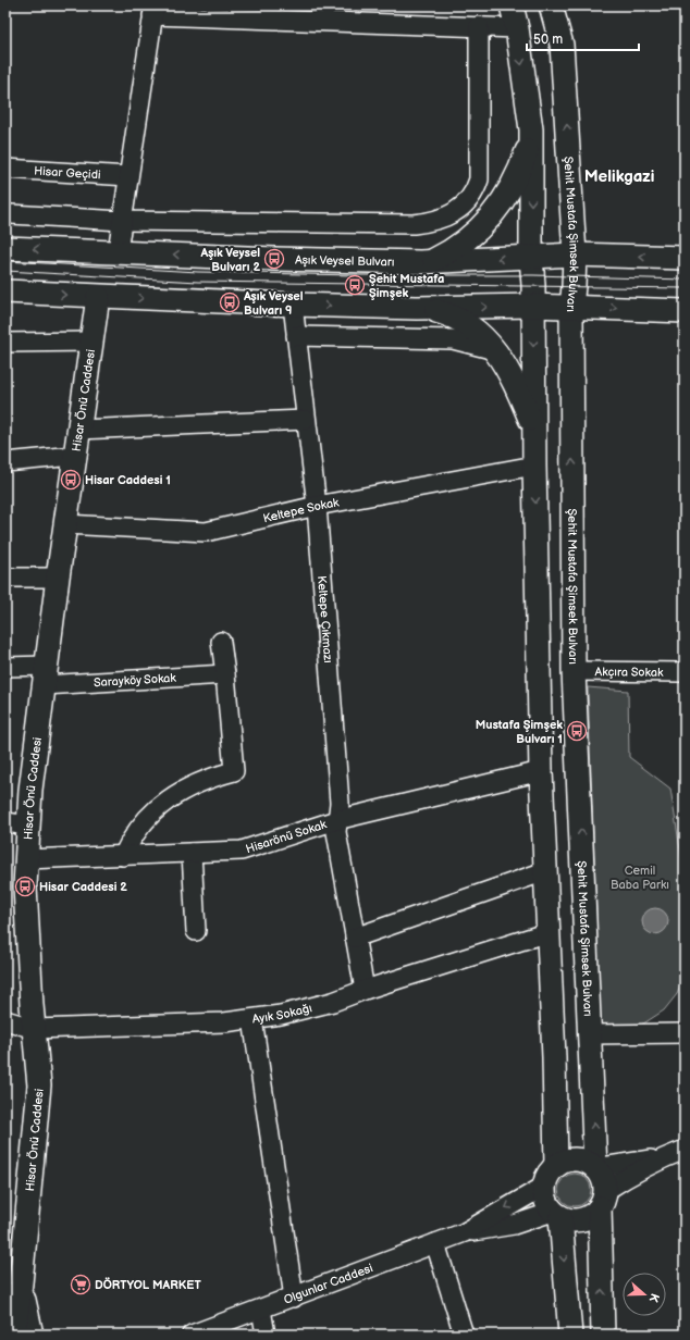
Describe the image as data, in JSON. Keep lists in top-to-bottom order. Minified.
{"streets":{"main road":["Şehit Mustafa Şimsek Bulvarı","Aşık Veysel Bulvarı","Hisar Önü Caddesi"],"street":["Hisar Geçidi","Keltepe Sokak","Keltepe Çıkmazı","Akçıra Sokak","Sarayköy Sokak","Hisarönü Sokak","Ayık Sokağı","Olgunlar Caddesi"]},"crossings":[["Şehit Mustafa Şimsek Bulvarı","Aşık Veysel Bulvarı"],["Şehit Mustafa Şimsek Bulvarı","Akçıra Sokak"],["Hisar Önü Caddesi","Keltepe Sokak"],["Hisar Önü Caddesi","Sarayköy Sokak"],["Hisar Önü Caddesi","Hisarönü Sokak"],["Hisar Önü Caddesi","Ayık Sokağı"],["Keltepe Sokak","Keltepe Çıkmazı"],["Keltepe Çıkmazı","Hisarönü Sokak"],["Keltepe Çıkmazı","Ayık Sokağı"]],"districts":["Melikgazi"],"parks":["Cemil Baba Parkı"],"places":{"bus stop":["Aşık Veysel Bulvarı 2","Şehit Mustafa Şimşek","Aşık Veysel Bulvarı 9","Hisar Caddesi 1","Mustafa Şimşek Bulvarı 1","Hisar Caddesi 2"],"supermarket":["DÖRTYOL MARKET"]},"scale_bar":"50 m","north":"right"}
